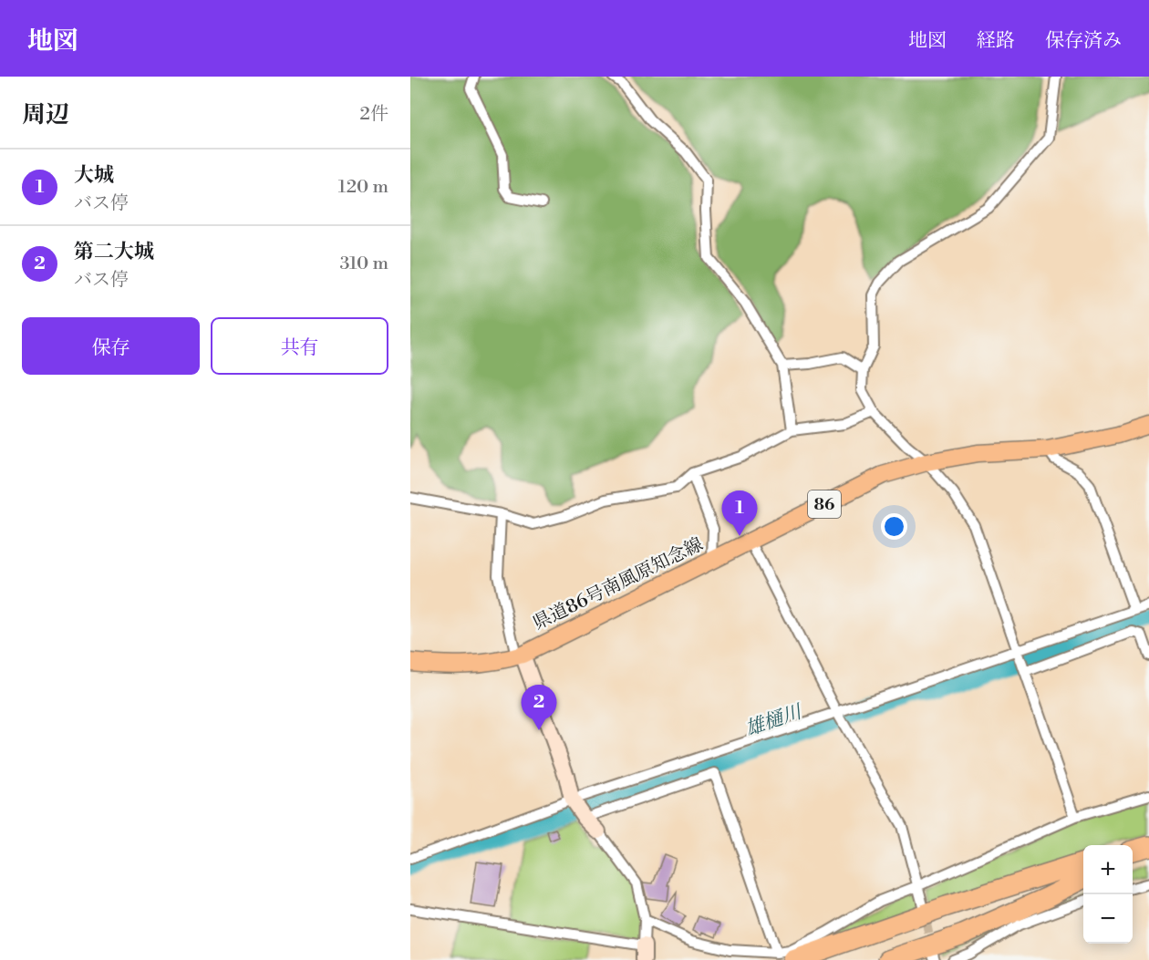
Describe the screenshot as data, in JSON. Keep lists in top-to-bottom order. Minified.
{"streets":{"main road":["86","県道86号南風原知念線"]},"water":["雄樋川"],"page":{"header":"地図","nav":["地図","経路","保存済み"],"heading":["周辺","2件"],"list":[{"mark":"1","name":"大城","note":"バス停","value":"120 m"},{"mark":"2","name":"第二大城","note":"バス停","value":"310 m"}],"buttons":["保存","共有"],"pins":["1","2"],"map_buttons":["+","−"]}}
